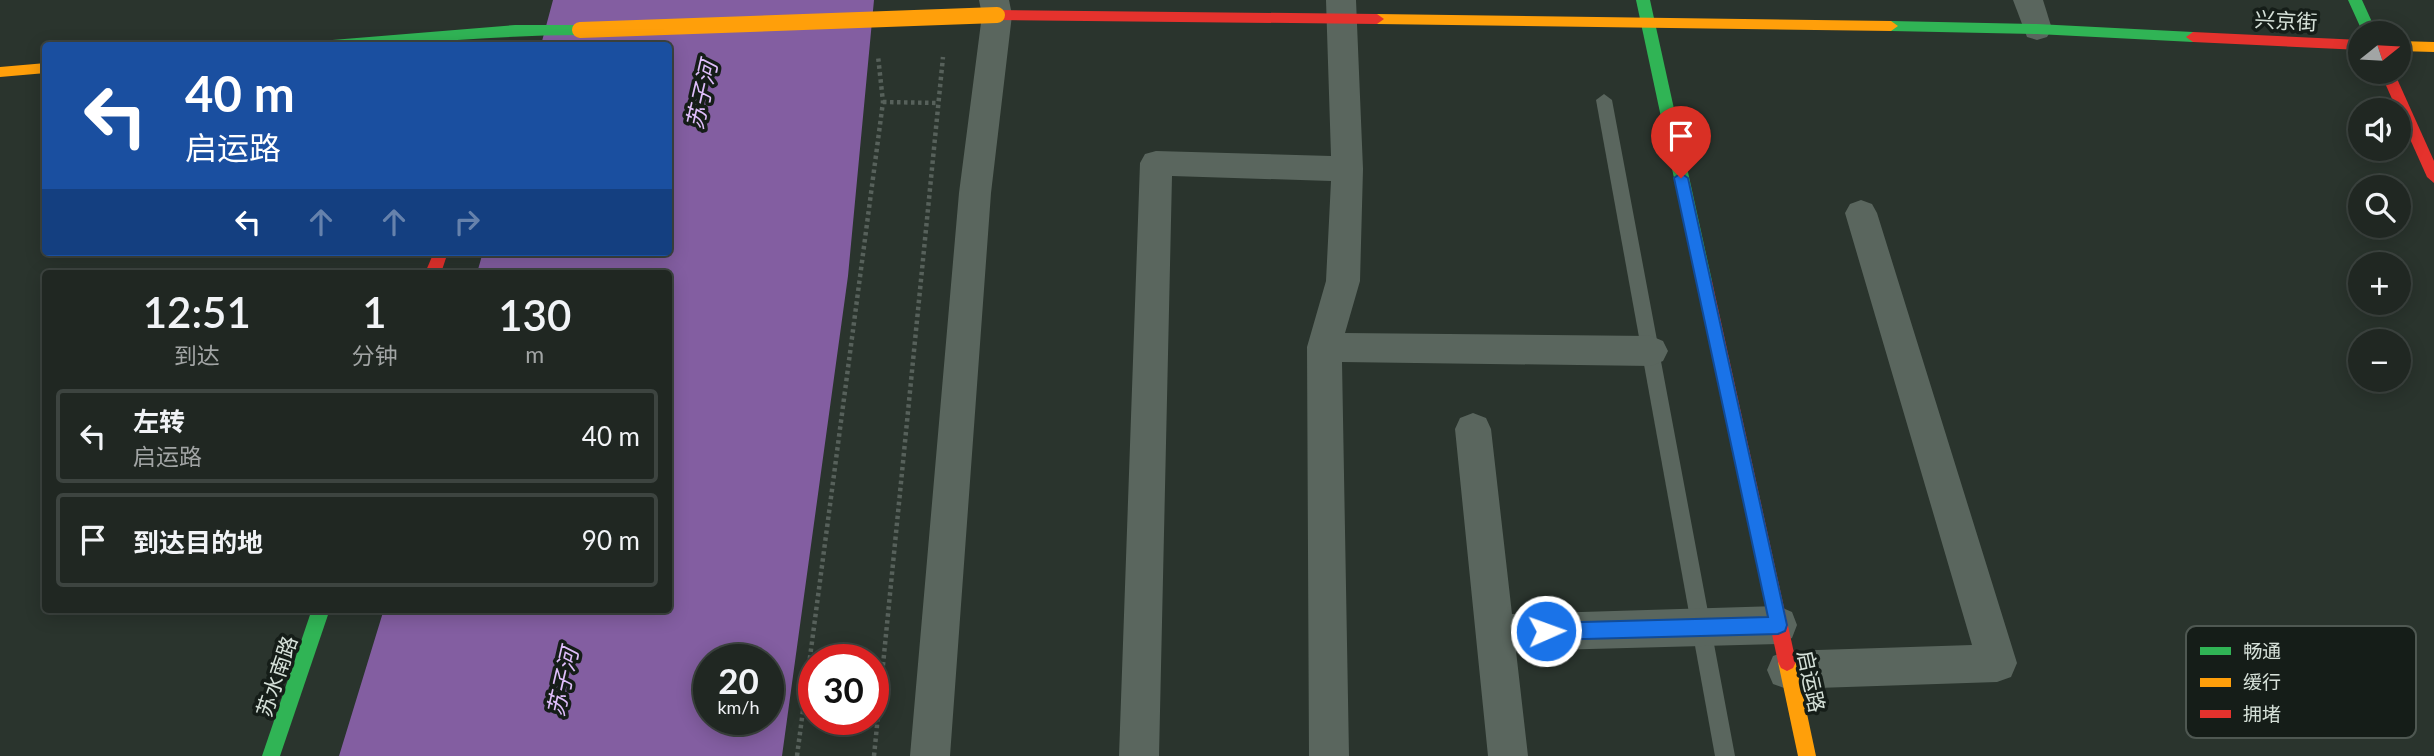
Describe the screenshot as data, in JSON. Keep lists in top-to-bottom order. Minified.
{"streets":{"street":["兴京街","苏水南路","启运路"]},"crossings":[["兴京街","启运路"]],"water":["苏子河"],"legend":["畅通","缓行","拥堵"],"north":"right","page":{"map_buttons":["+","−"],"turn":["40 m","启运路"],"eta":["12:51","到达","1","分钟","130","m"],"list":[{"name":"左转","note":"启运路","value":"40 m"},{"name":"到达目的地","value":"90 m"}],"speed":"20 km/h","limit":"30"}}
